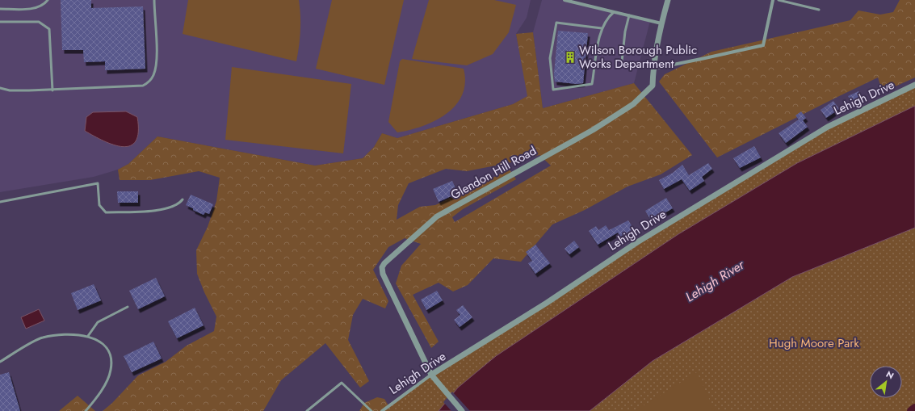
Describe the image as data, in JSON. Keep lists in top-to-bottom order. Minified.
{"streets":{"street":["Lehigh Drive","Glendon Hill Road"]},"crossings":[["Lehigh Drive","Glendon Hill Road"]],"water":["Lehigh River"],"parks":["Hugh Moore Park"],"places":{"building":["Wilson Borough Public Works Department"]},"north":"top right"}
